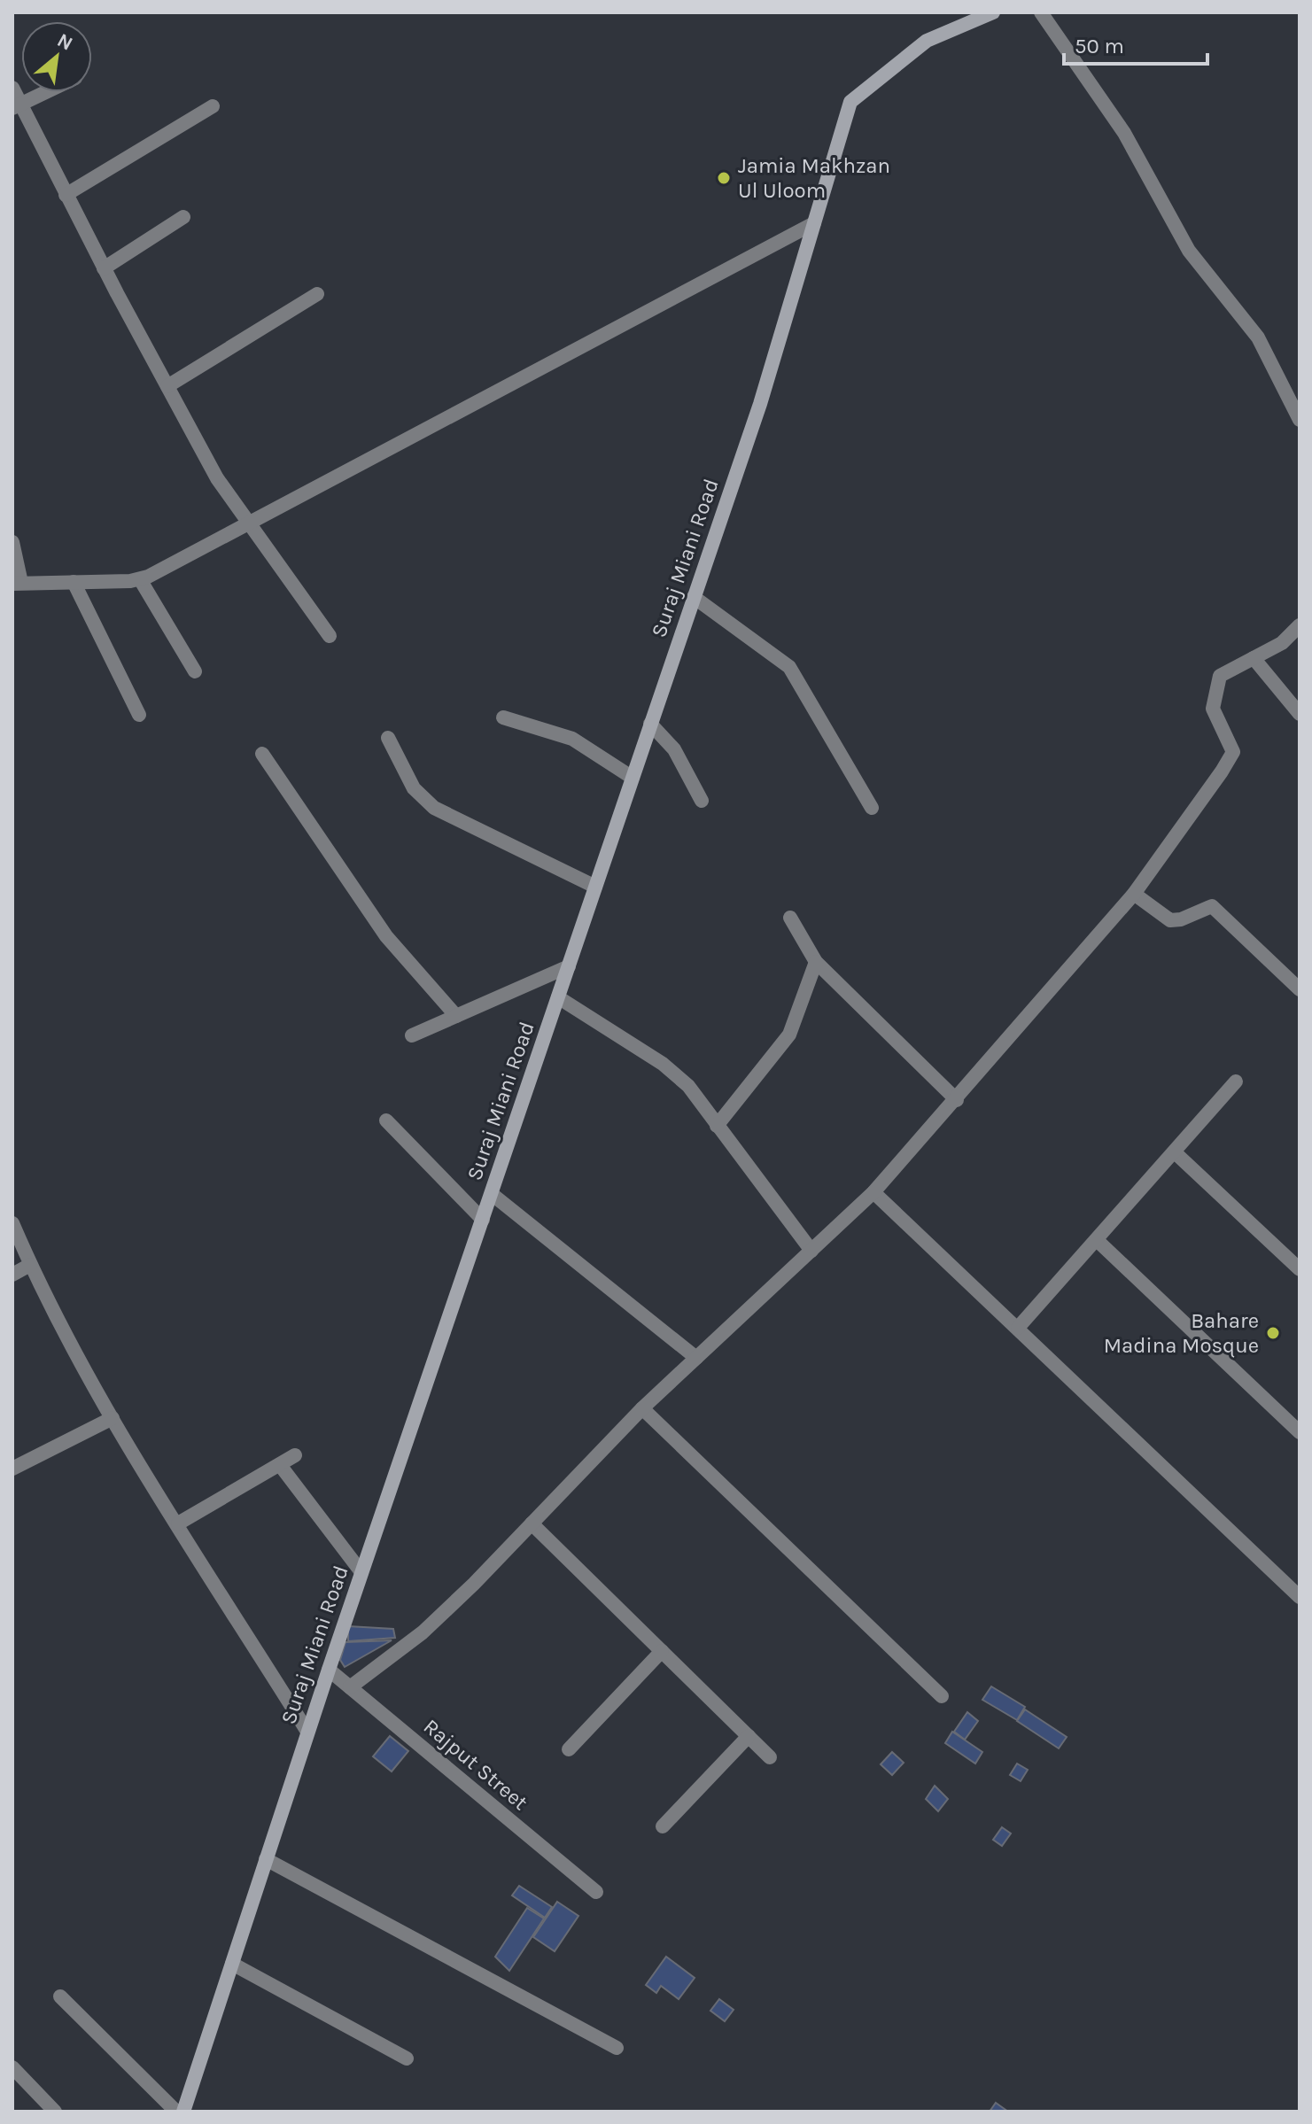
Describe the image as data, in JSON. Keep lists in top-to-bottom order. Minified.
{"streets":{"street":["Suraj Miani Road","Rajput Street"]},"crossings":[["Suraj Miani Road","Rajput Street"]],"places":["Jamia Makhzan Ul Uloom","Bahare Madina Mosque"],"scale_bar":"50 m","north":"top right"}
